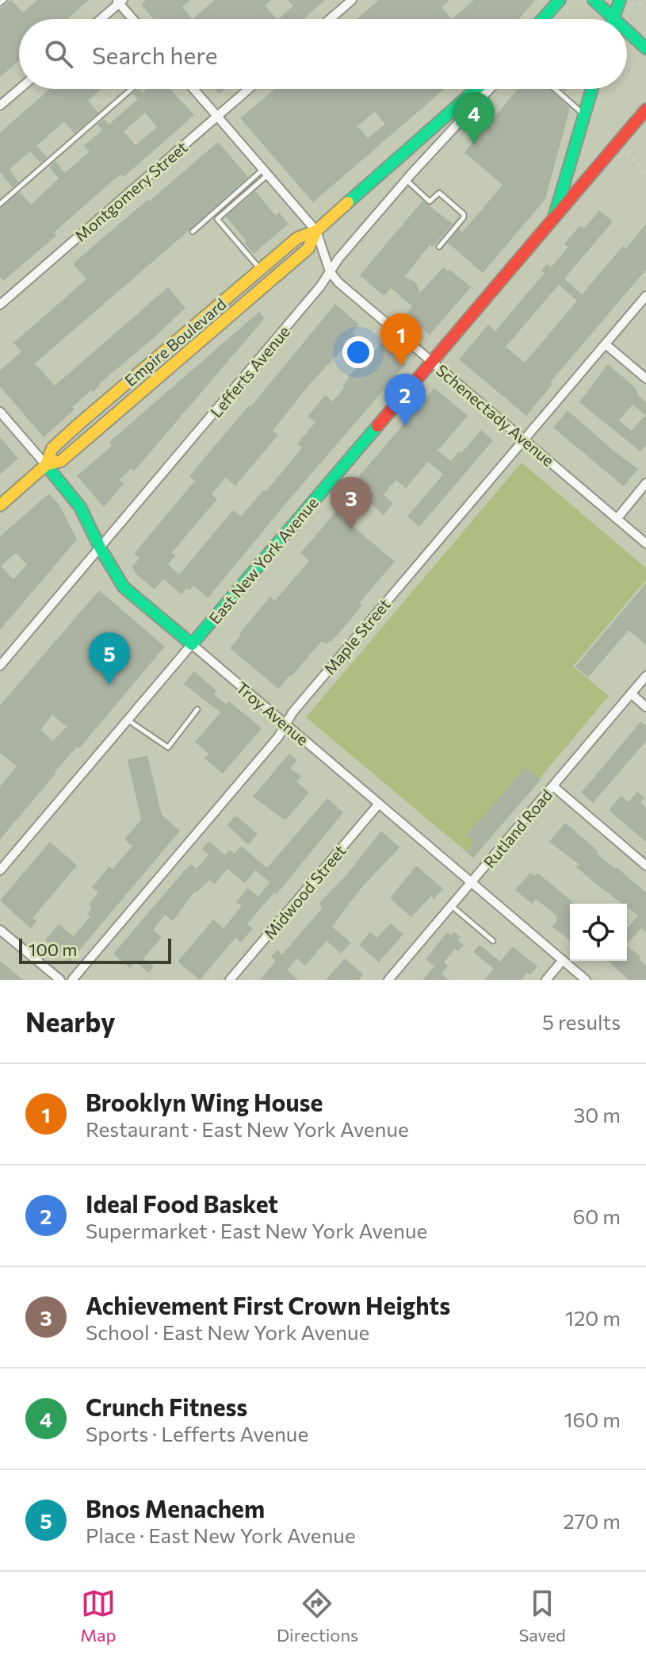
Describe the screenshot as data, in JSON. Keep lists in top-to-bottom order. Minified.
{"streets":{"main road":["Empire Boulevard","East New York Avenue","Troy Avenue"],"street":["Montgomery Street","Lefferts Avenue","Schenectady Avenue","Maple Street","Rutland Road","Midwood Street"]},"crossings":[["Montgomery Street","Schenectady Avenue"],["Empire Boulevard","Schenectady Avenue"],["Empire Boulevard","Troy Avenue"],["Lefferts Avenue","Schenectady Avenue"],["Lefferts Avenue","Troy Avenue"],["Schenectady Avenue","East New York Avenue"],["Schenectady Avenue","Maple Street"],["East New York Avenue","Troy Avenue"],["Maple Street","Troy Avenue"],["Troy Avenue","Rutland Road"],["Troy Avenue","Midwood Street"]],"scale_bar":"100 m","page":{"search":"Search here","pins":["4","1","2","3","5"],"scale":"100 m","heading":["Nearby","5 results"],"list":[{"mark":"1","name":"Brooklyn Wing House","note":"Restaurant · East New York Avenue","value":"30 m"},{"mark":"2","name":"Ideal Food Basket","note":"Supermarket · East New York Avenue","value":"60 m"},{"mark":"3","name":"Achievement First Crown Heights","note":"School · East New York Avenue","value":"120 m"},{"mark":"4","name":"Crunch Fitness","note":"Sports · Lefferts Avenue","value":"160 m"},{"mark":"5","name":"Bnos Menachem","note":"Place · East New York Avenue","value":"270 m"}],"nav":["Map","Directions","Saved"]}}
